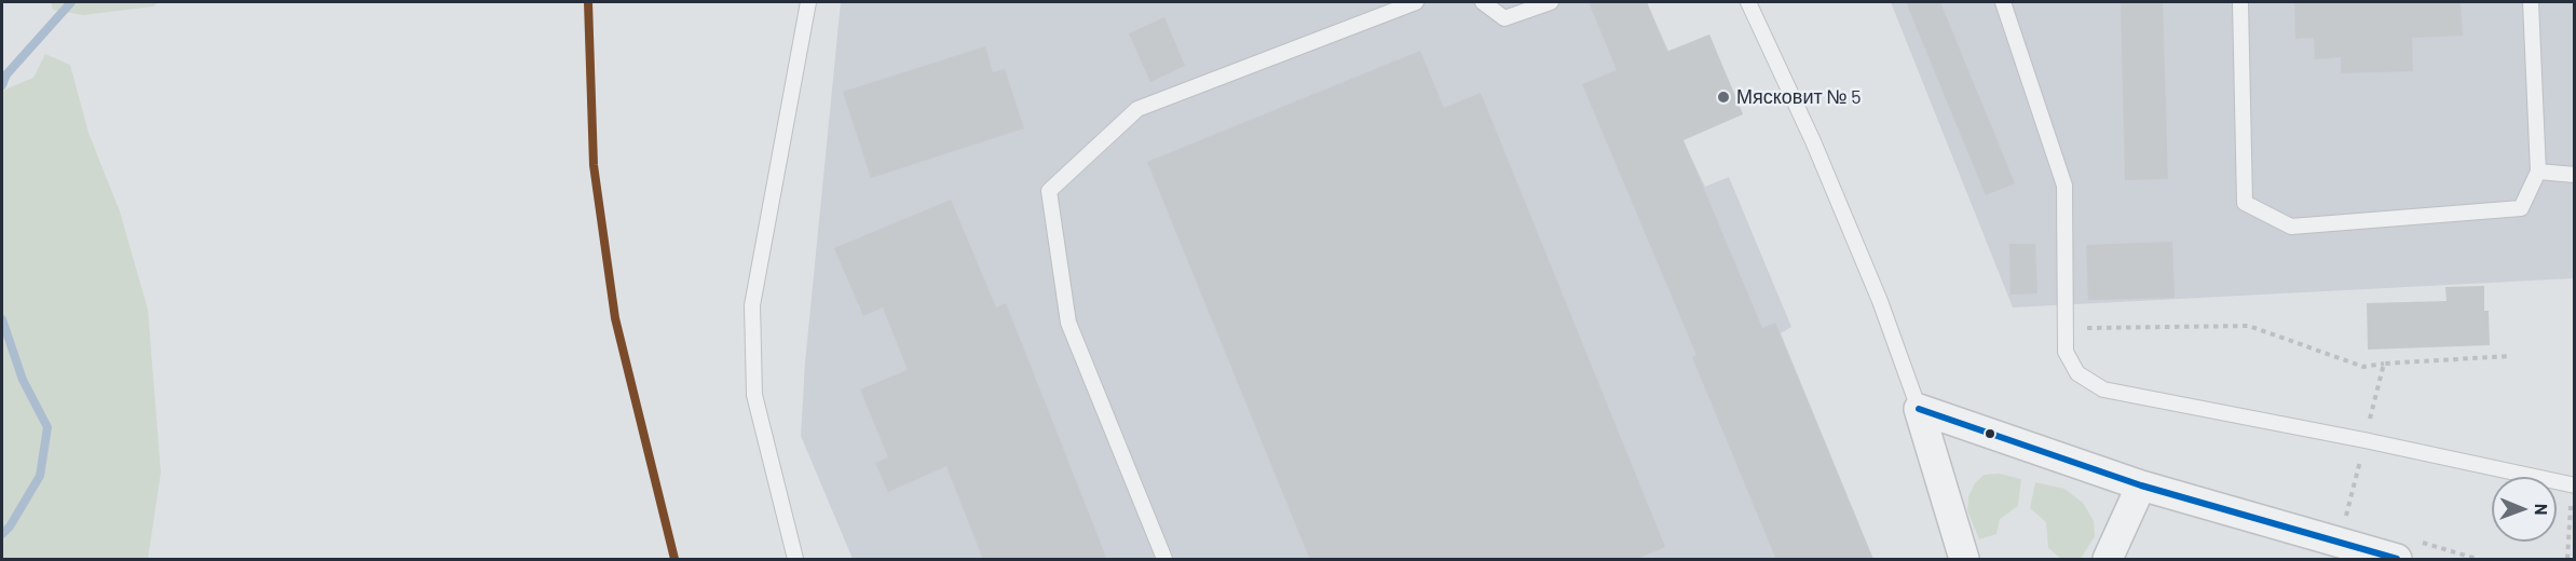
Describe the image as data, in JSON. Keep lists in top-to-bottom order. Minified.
{"places":["Мясковит № 5"],"north":"right"}
